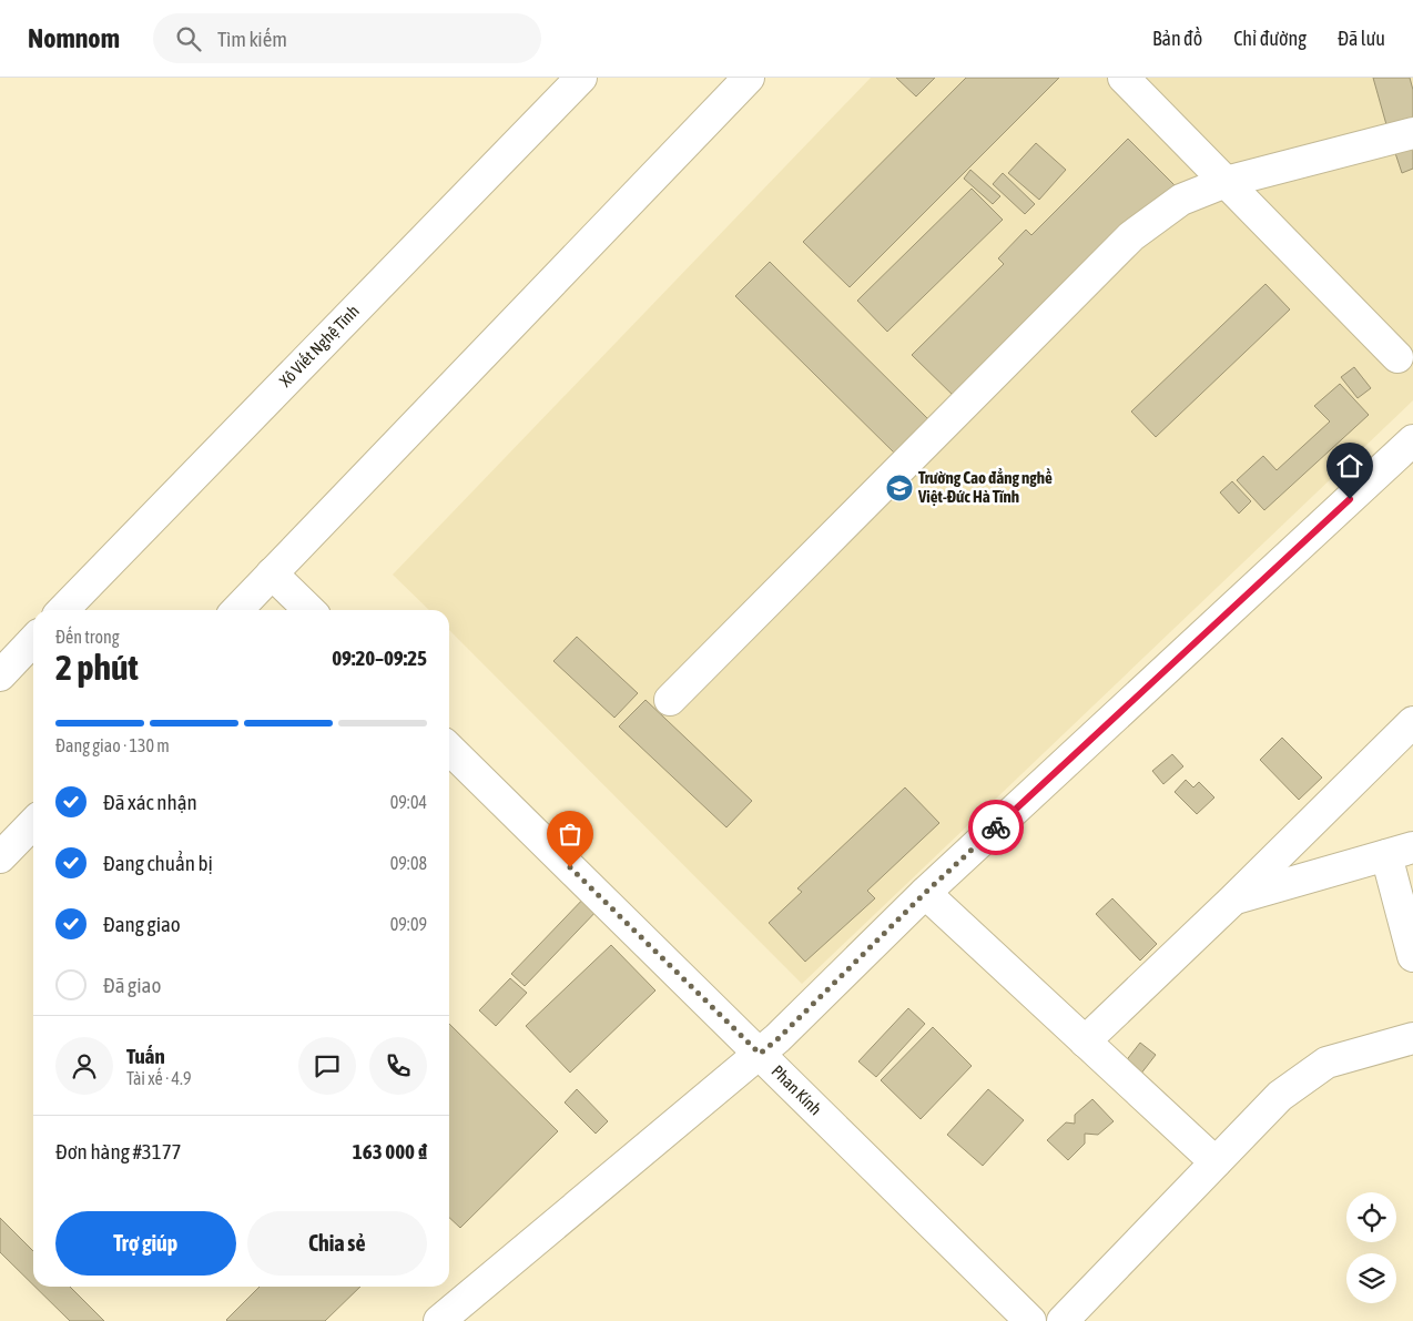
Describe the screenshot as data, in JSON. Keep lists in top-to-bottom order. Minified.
{"streets":{"street":["Xô Viết Nghệ Tĩnh","Phan Kính"]},"places":{"school or university":["Trường Cao đẳng nghề Việt-Đức Hà Tĩnh"]},"page":{"header":"Nomnom","search":"Tìm kiếm","nav":["Bản đồ","Chỉ đường","Đã lưu"],"heading":["2 phút","Đến trong","09:20–09:25"],"panel":["Tuấn","Tài xế · 4.9","Đơn hàng #3177","163 000 ₫"],"bar":"Đang giao · 130 m","list":[["Đã xác nhận","09:04"],["Đang chuẩn bị","09:08"],["Đang giao","09:09"],"Đã giao"],"buttons":["Trợ giúp","Chia sẻ"]}}
